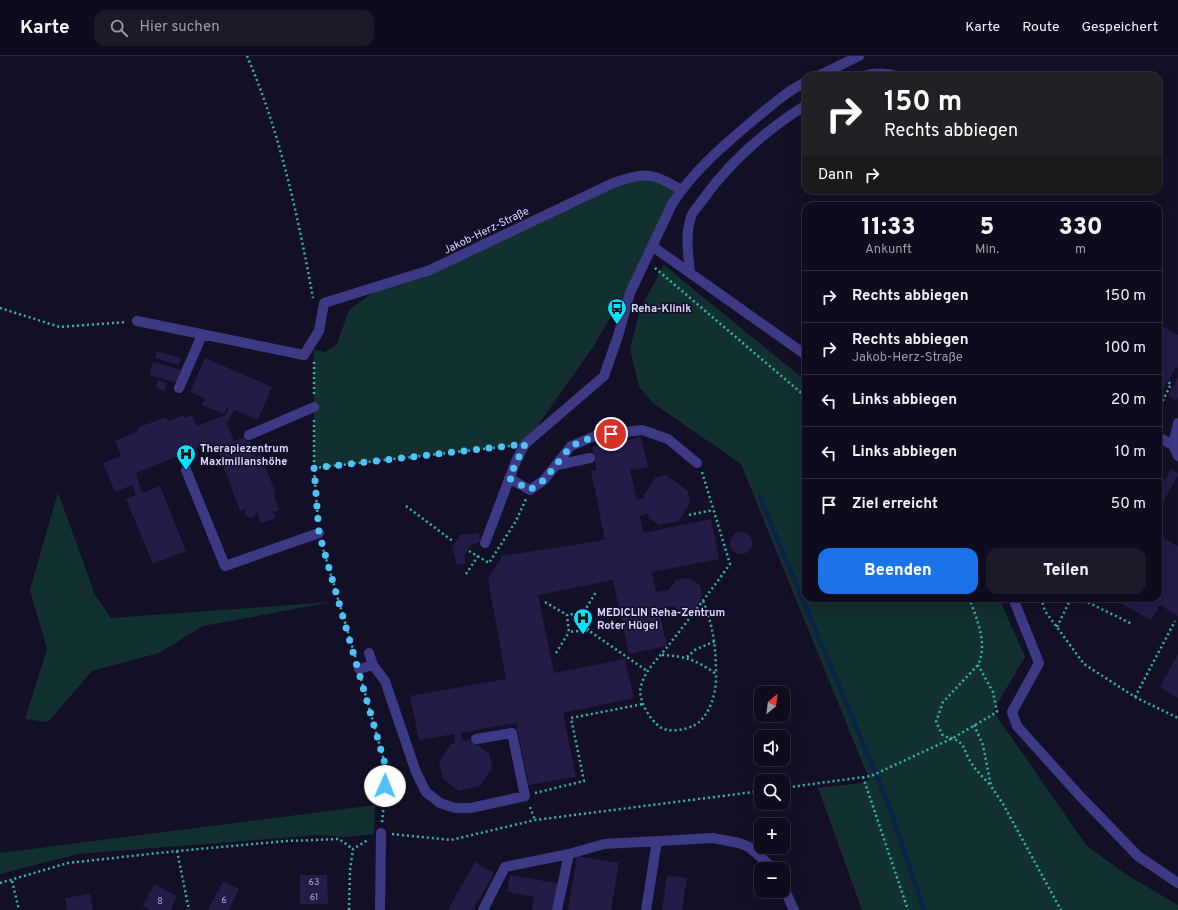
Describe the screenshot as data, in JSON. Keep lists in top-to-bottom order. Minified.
{"streets":{"street":["Jakob-Herz-Straße"]},"places":{"bus stop":["Reha-Klinik"],"hospital":["Therapiezentrum Maximilianshöhe","MEDICLIN Reha-Zentrum Roter Hügel"]},"house_numbers":["63","61","6","8"],"north":"top right","page":{"header":"Karte","search":"Hier suchen","nav":["Karte","Route","Gespeichert"],"turn":["150 m","Rechts abbiegen"],"then":"Dann","eta":["11:33","Ankunft","5","Min.","330","m"],"list":[{"name":"Rechts abbiegen","value":"150 m"},{"name":"Rechts abbiegen","note":"Jakob-Herz-Straße","value":"100 m"},{"name":"Links abbiegen","value":"20 m"},{"name":"Links abbiegen","value":"10 m"},{"name":"Ziel erreicht","value":"50 m"}],"buttons":["Beenden","Teilen"],"map_buttons":["+","−"]}}
